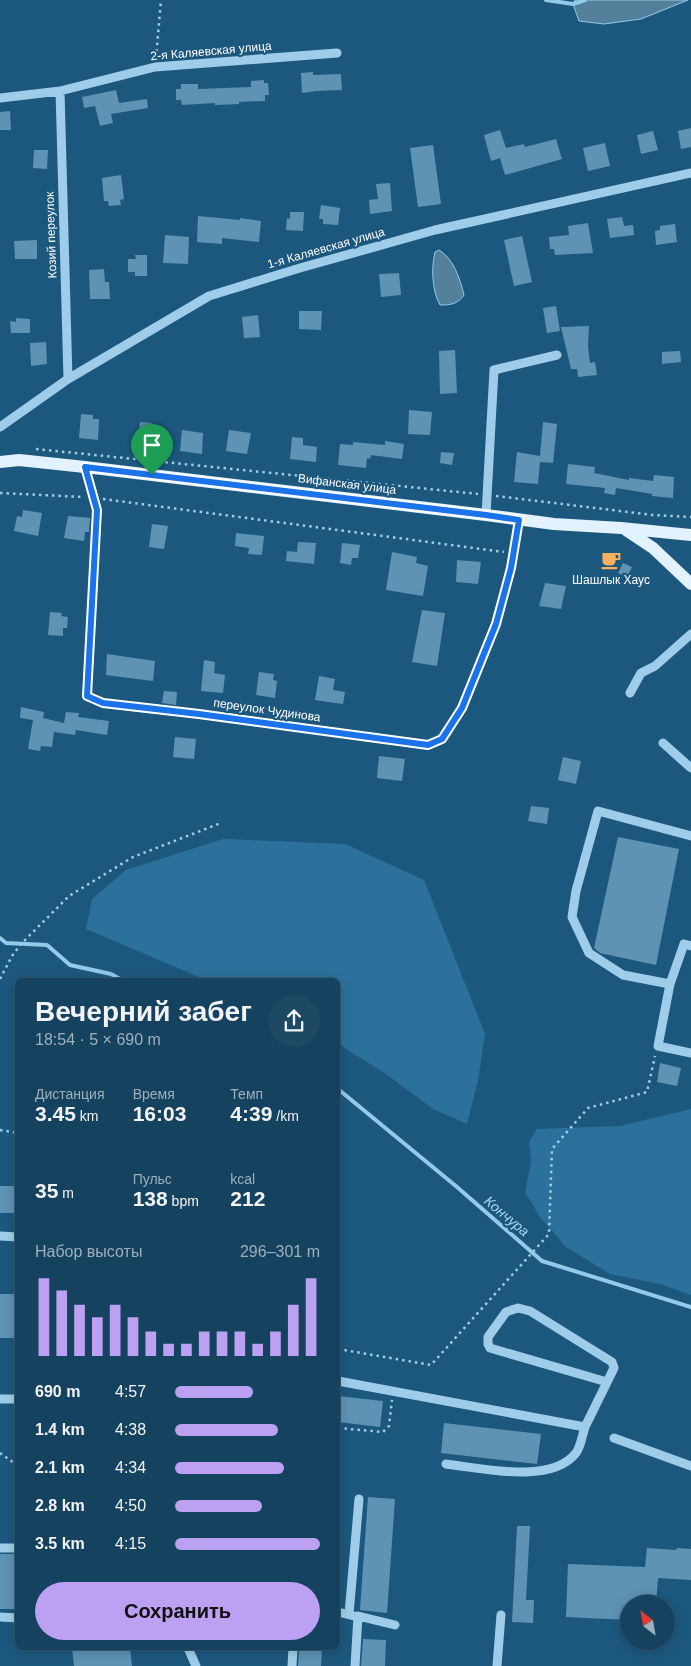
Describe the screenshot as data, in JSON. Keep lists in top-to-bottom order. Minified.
{"streets":{"main road":["Вифанская улица"],"street":["2-я Каляевская улица","Козий переулок","1-я Каляевская улица","переулок Чудинова"]},"crossings":[["2-я Каляевская улица","Козий переулок"],["Козий переулок","1-я Каляевская улица"],["Вифанская улица","переулок Чудинова"]],"water":["Кончура"],"places":{"cafe":["Шашлык Хаус"]},"north":"top left","page":{"heading":["Вечерний забег","18:54 · 5 × 690 m"],"stats":[["Дистанция","3.45 km"],["Время","16:03"],["Темп","4:39 /km"],["35 m"],["Пульс","138 bpm"],["kcal","212"]],"chart":["Набор высоты","296–301 m"],"list":[{"name":"690 m","note":"4:57"},{"name":"1.4 km","note":"4:38"},{"name":"2.1 km","note":"4:34"},{"name":"2.8 km","note":"4:50"},{"name":"3.5 km","note":"4:15"}],"buttons":"Сохранить"}}
